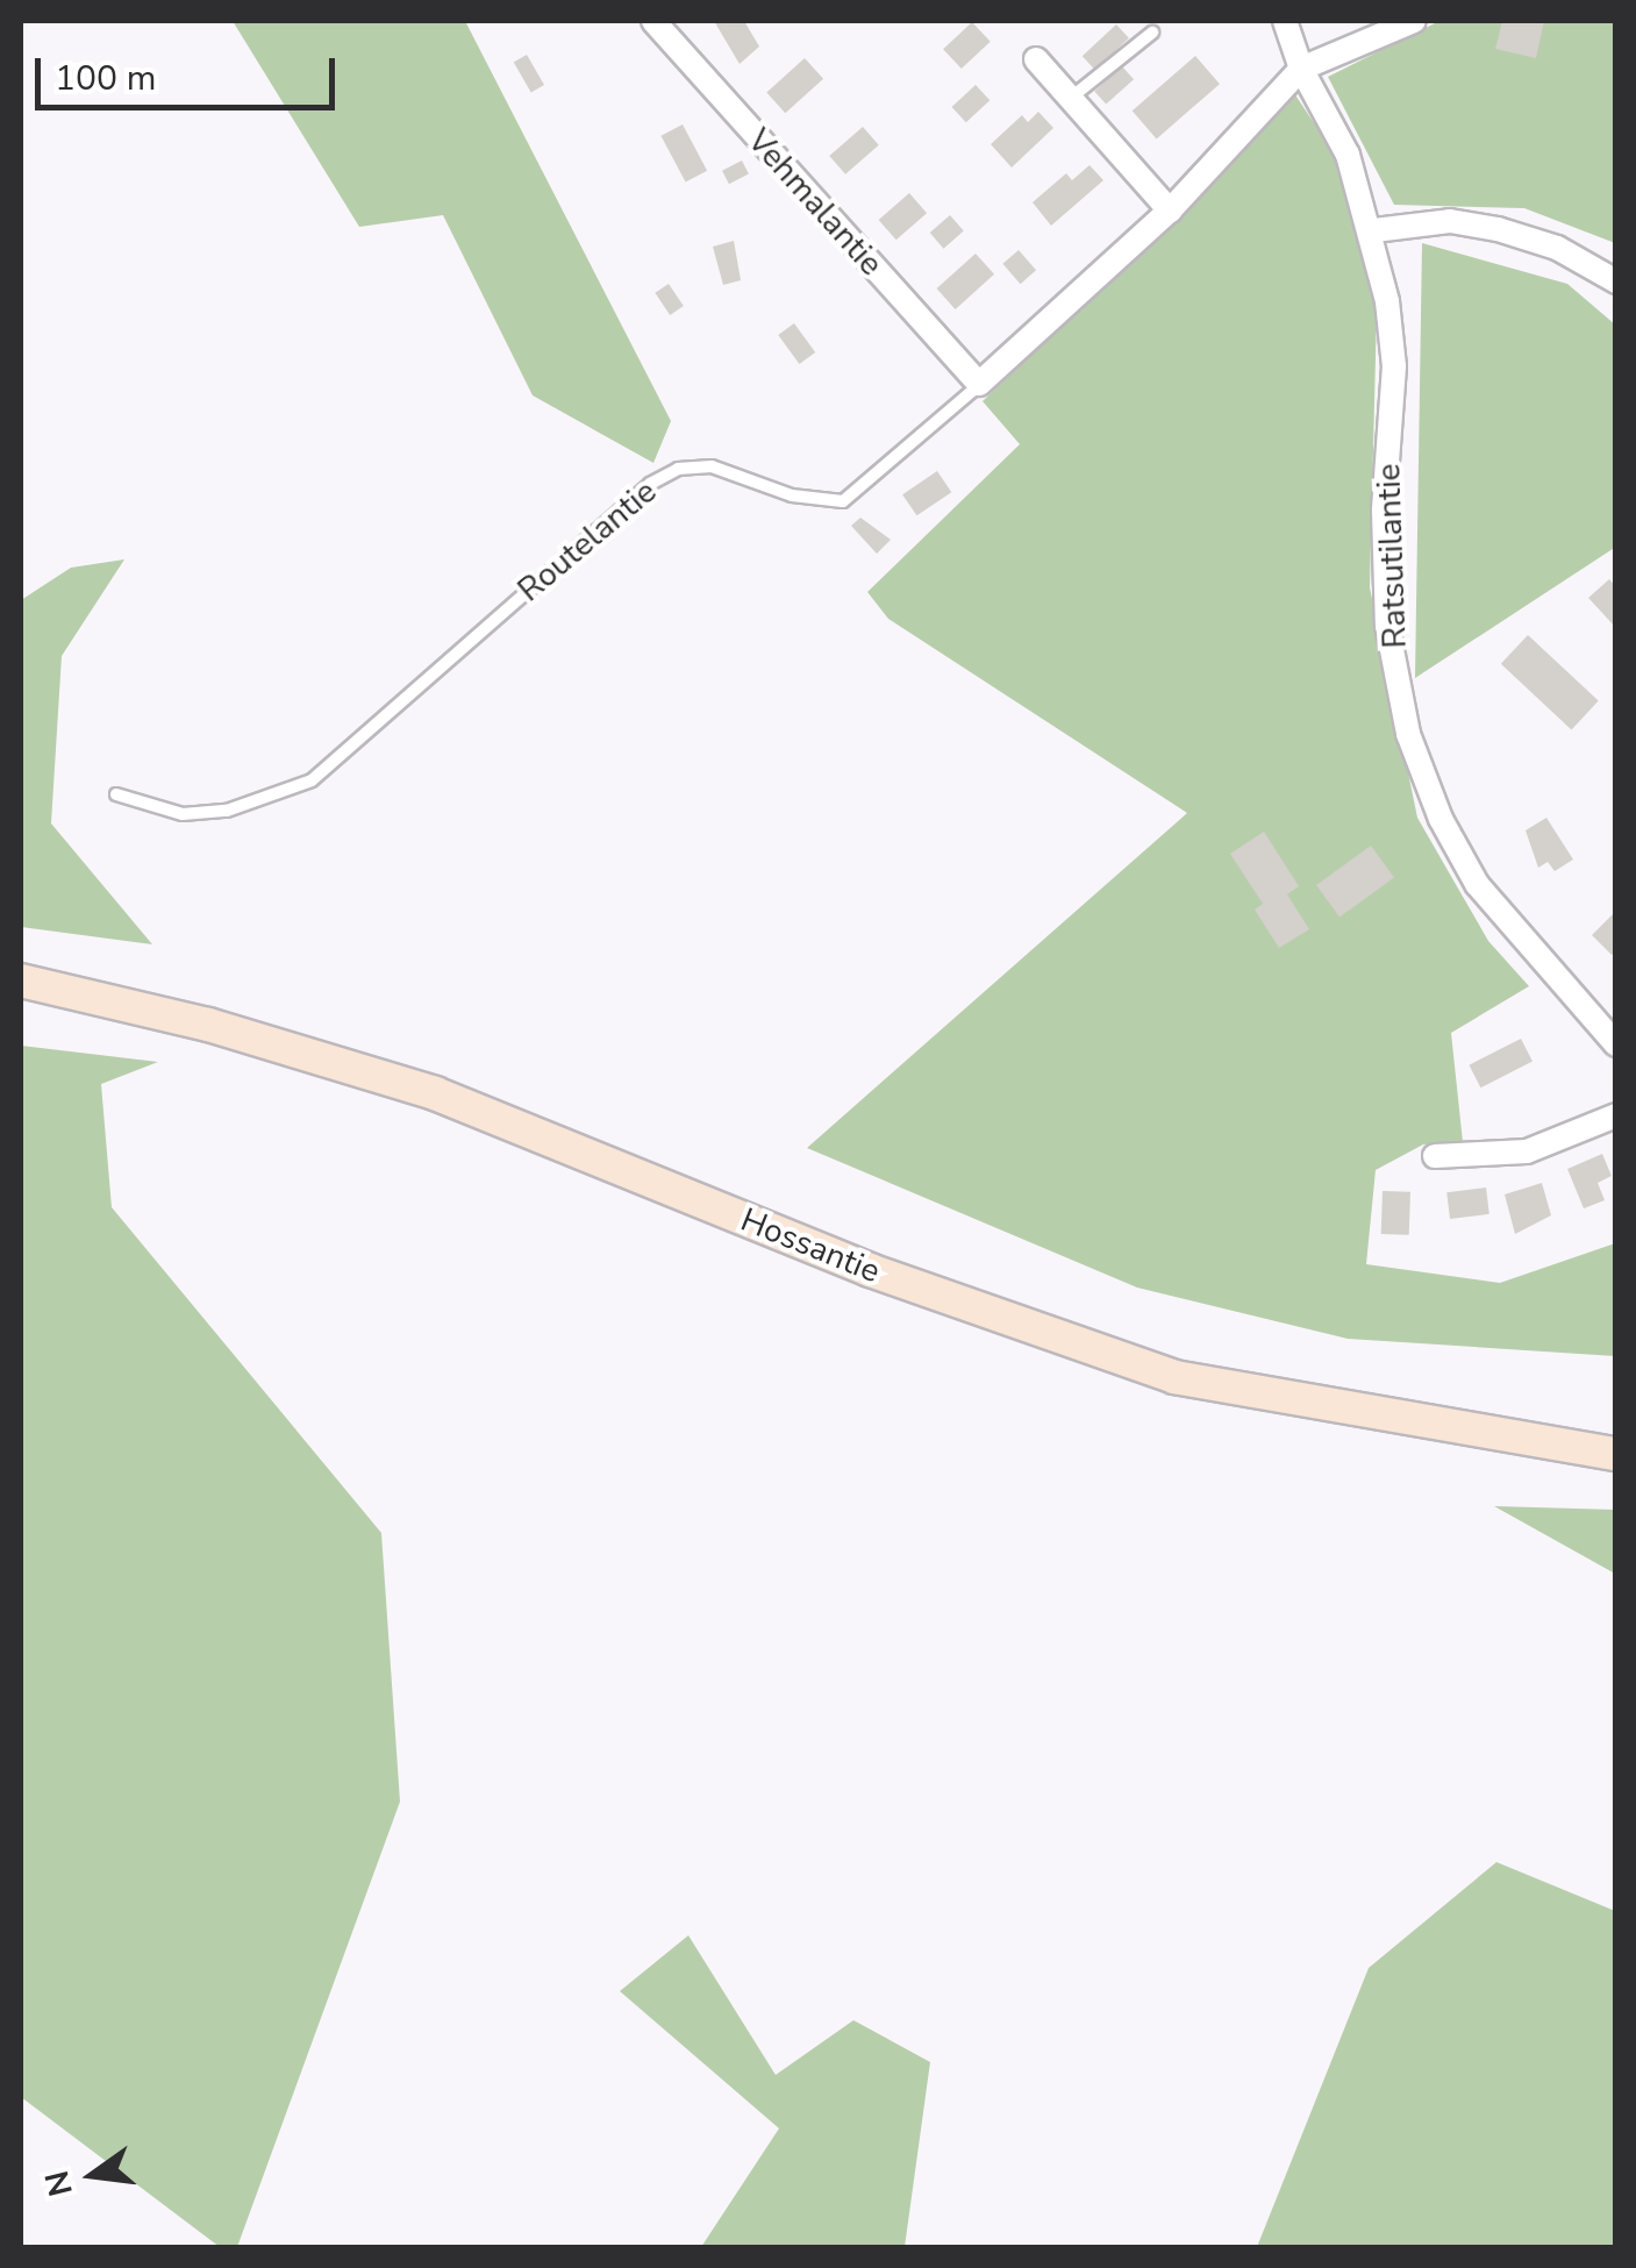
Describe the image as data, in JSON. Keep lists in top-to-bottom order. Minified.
{"streets":{"main road":["Hossantie"],"street":["Vehmalantie","Routelantie","Ratsutilantie"]},"crossings":[["Vehmalantie","Routelantie"],["Routelantie","Ratsutilantie"]],"scale_bar":"100 m","north":"left"}
